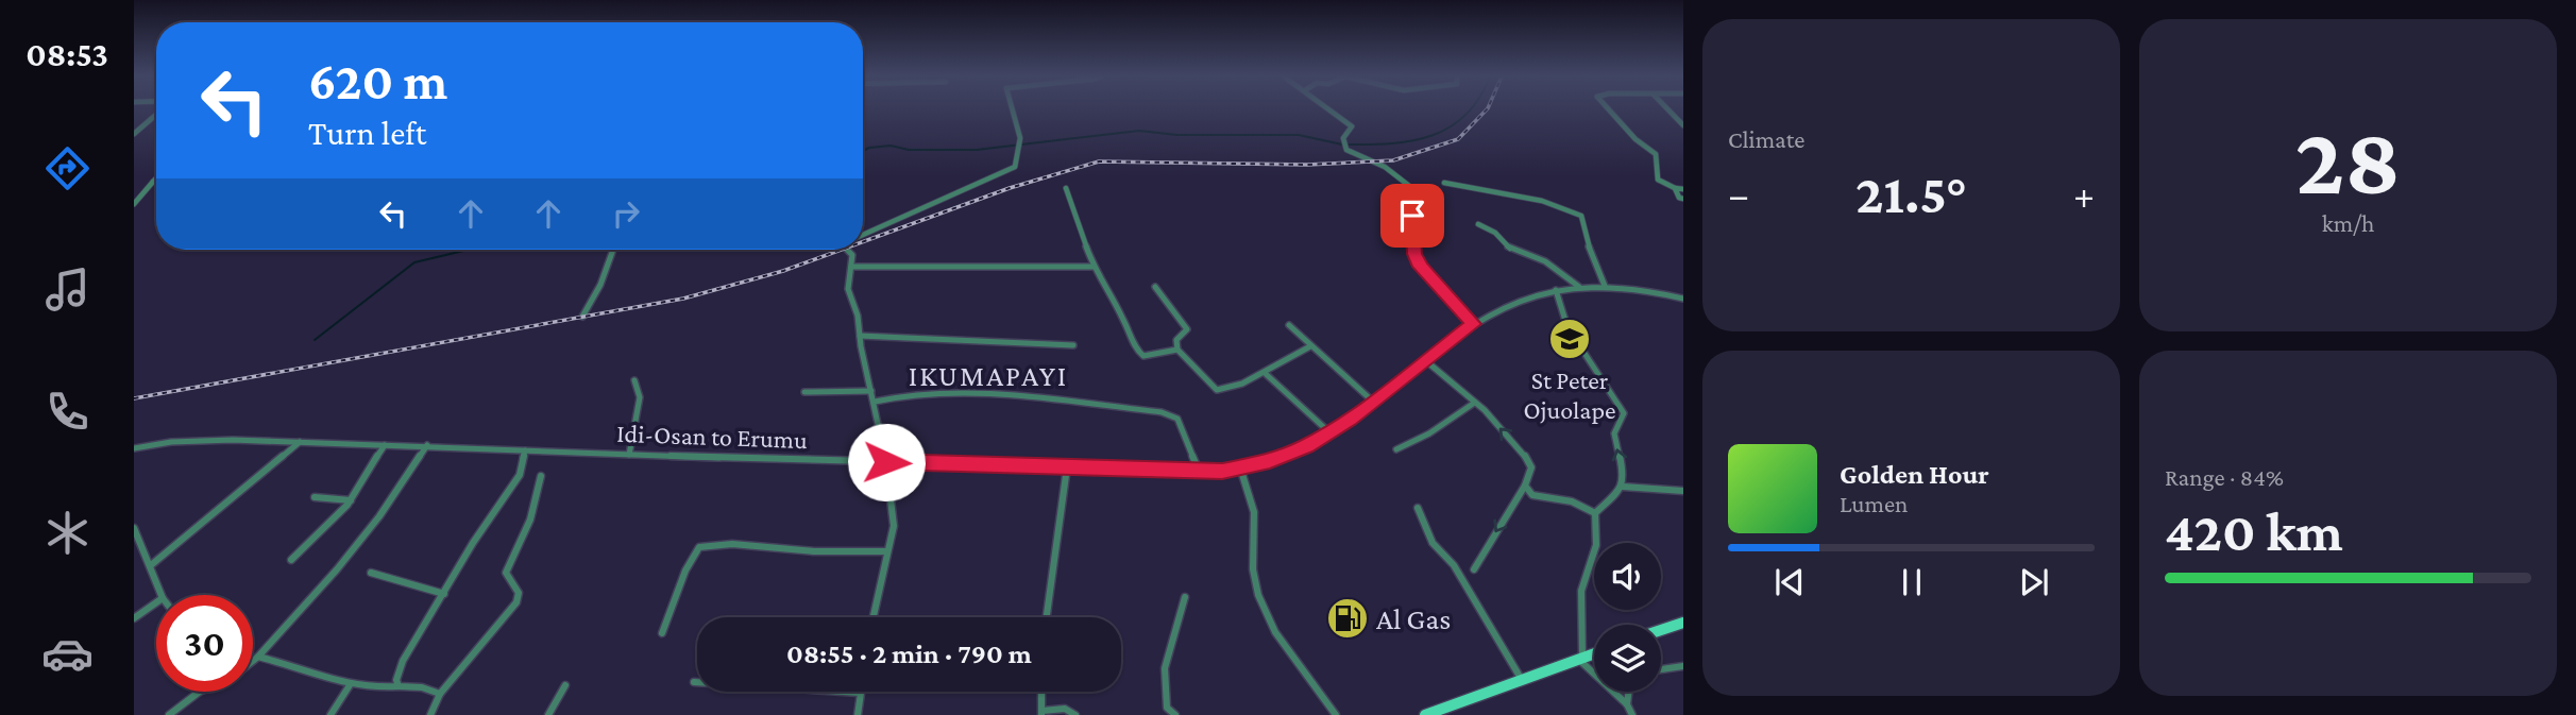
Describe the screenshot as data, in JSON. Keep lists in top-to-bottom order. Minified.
{"streets":{"street":["Idi-Osan to Erumu"]},"districts":["IKUMAPAYI"],"places":{"school or university":["St Peter Ojuolape"],"fuel station":["Al Gas"]},"page":{"tabs":"08:53","tile":["Climate",["28","km/h"],["Range · 84%","420 km"]],"turn":["620 m","Turn left"],"heat":["−","21.5°","+"],"song":["Golden Hour","Lumen"],"limit":"30","trip":"08:55 · 2 min · 790 m"}}
